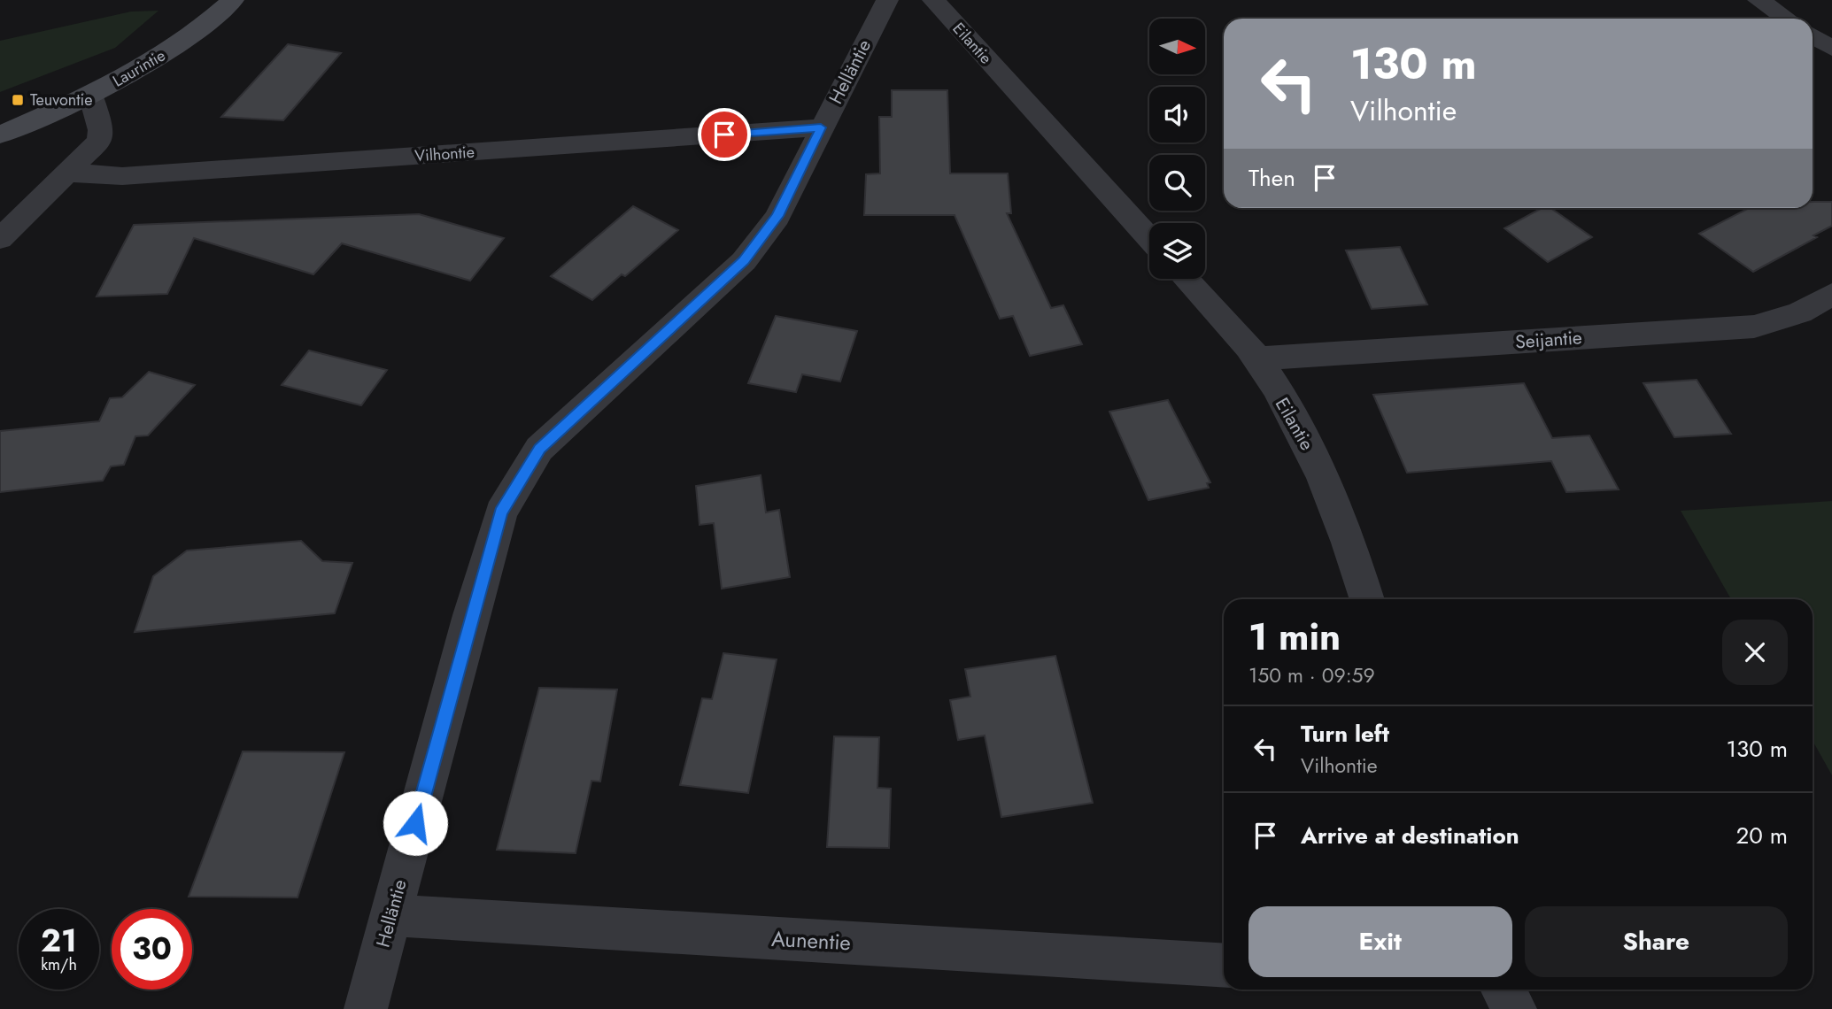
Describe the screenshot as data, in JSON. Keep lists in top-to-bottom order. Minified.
{"streets":{"street":["Eilantie","Laurintie","Helläntie","Vilhontie","Seijantie","Aunentie"]},"crossings":[["Eilantie","Seijantie"],["Helläntie","Vilhontie"],["Helläntie","Aunentie"]],"places":{"transit":["Teuvontie"]},"north":"right","page":{"turn":["130 m","Vilhontie"],"then":"Then","heading":["1 min","150 m · 09:59"],"list":[{"name":"Turn left","note":"Vilhontie","value":"130 m"},{"name":"Arrive at destination","value":"20 m"}],"buttons":["Exit","Share"],"speed":"21 km/h","limit":"30"}}
